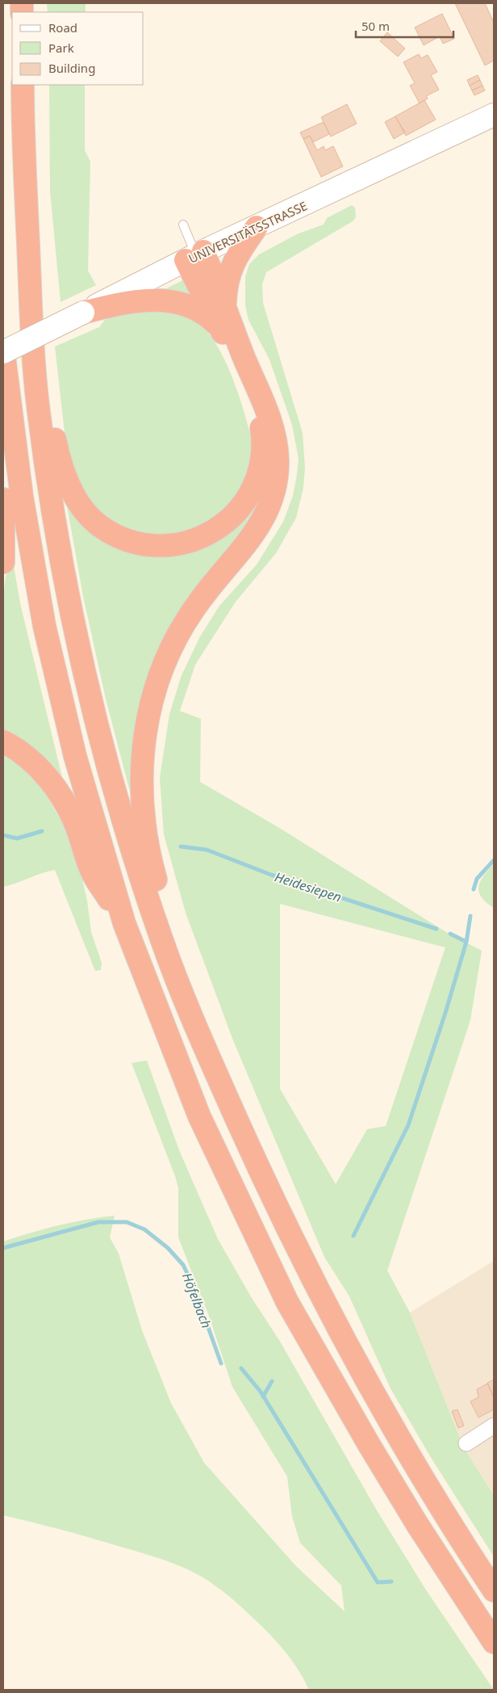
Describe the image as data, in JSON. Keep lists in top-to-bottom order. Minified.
{"streets":{"main road":["UNIVERSITÄTSSTRASSE"]},"water":["Heidesiepen","Höfelbach"],"legend":["Road","Park","Building"],"scale_bar":"50 m"}
